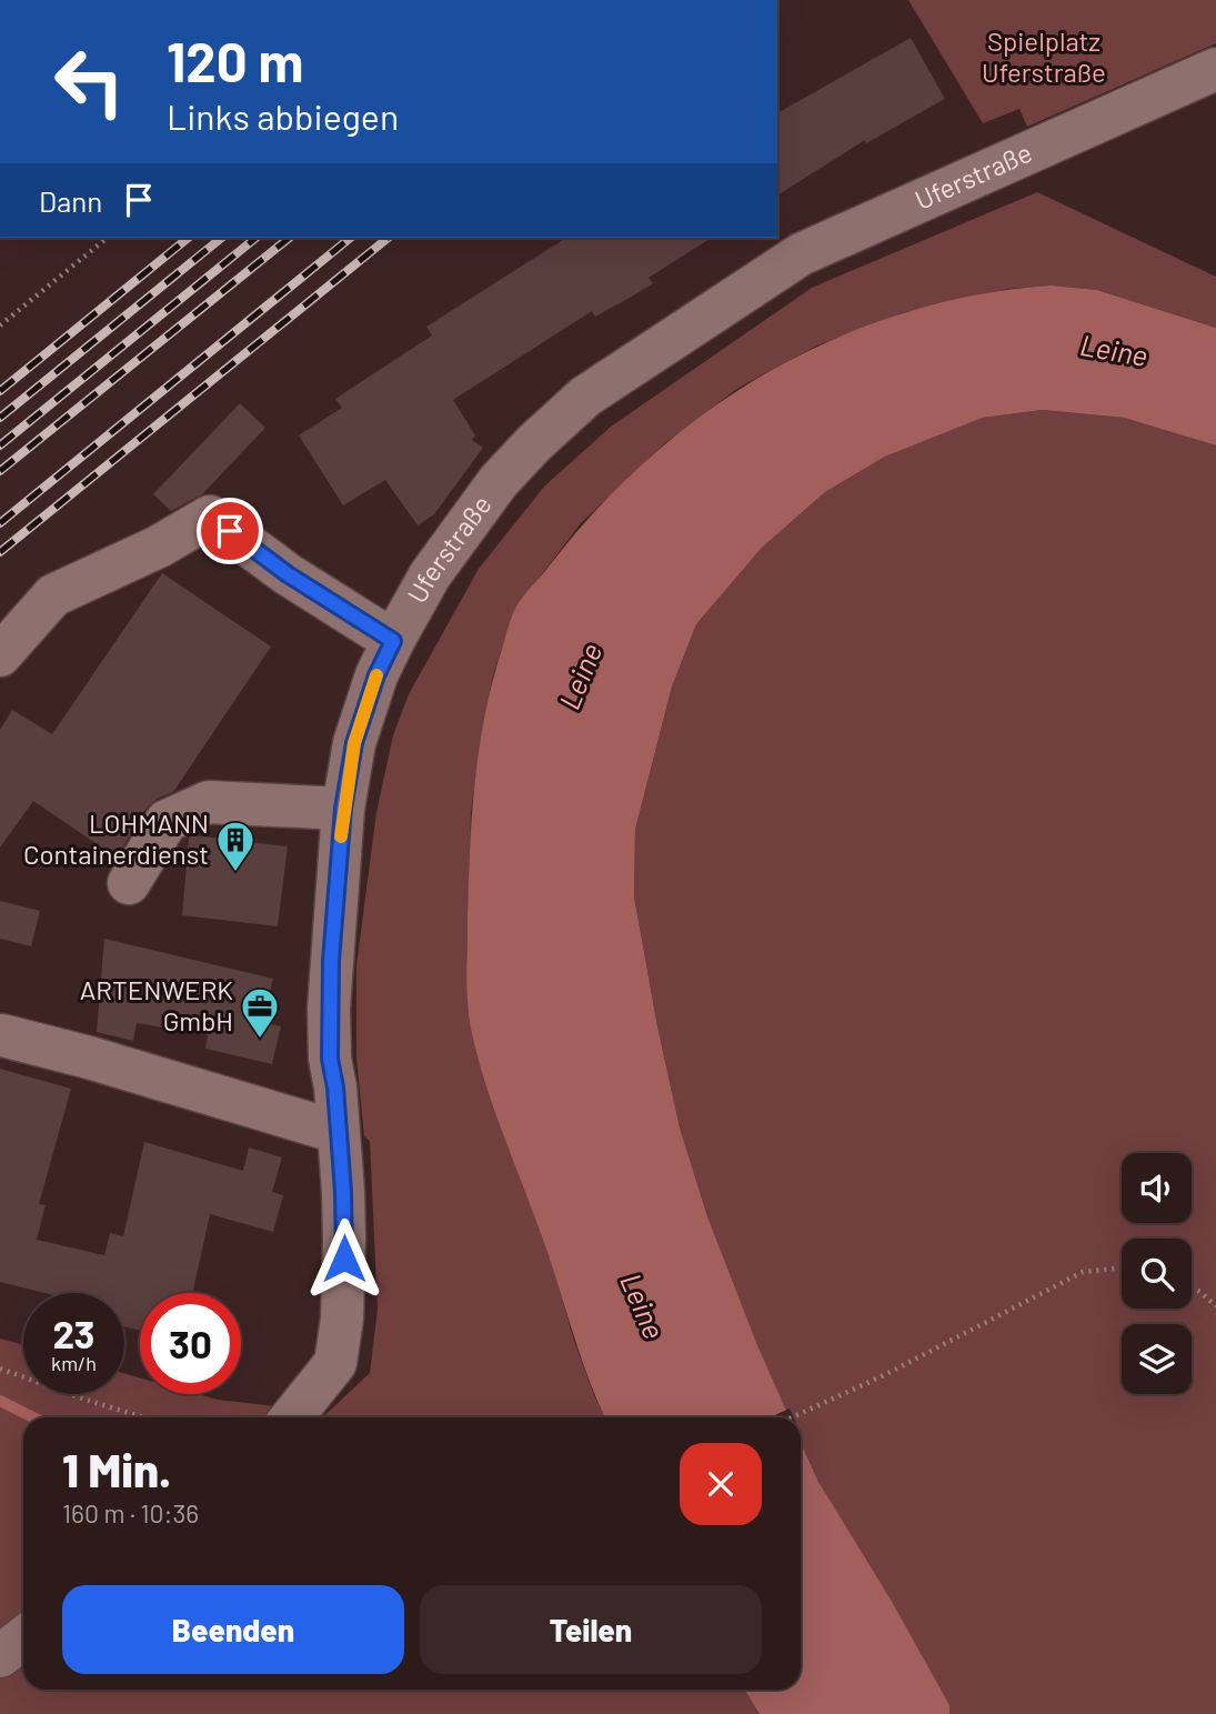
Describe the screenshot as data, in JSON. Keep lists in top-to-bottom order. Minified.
{"streets":{"street":["Uferstraße"]},"water":["Leine"],"parks":["Spielplatz Uferstraße"],"places":{"building":["LOHMANN Containerdienst"],"office":["ARTENWERK GmbH"]},"page":{"turn":["120 m","Links abbiegen"],"then":"Dann","speed":"23 km/h","limit":"30","heading":["1 Min.","160 m · 10:36"],"buttons":["Beenden","Teilen"]}}
